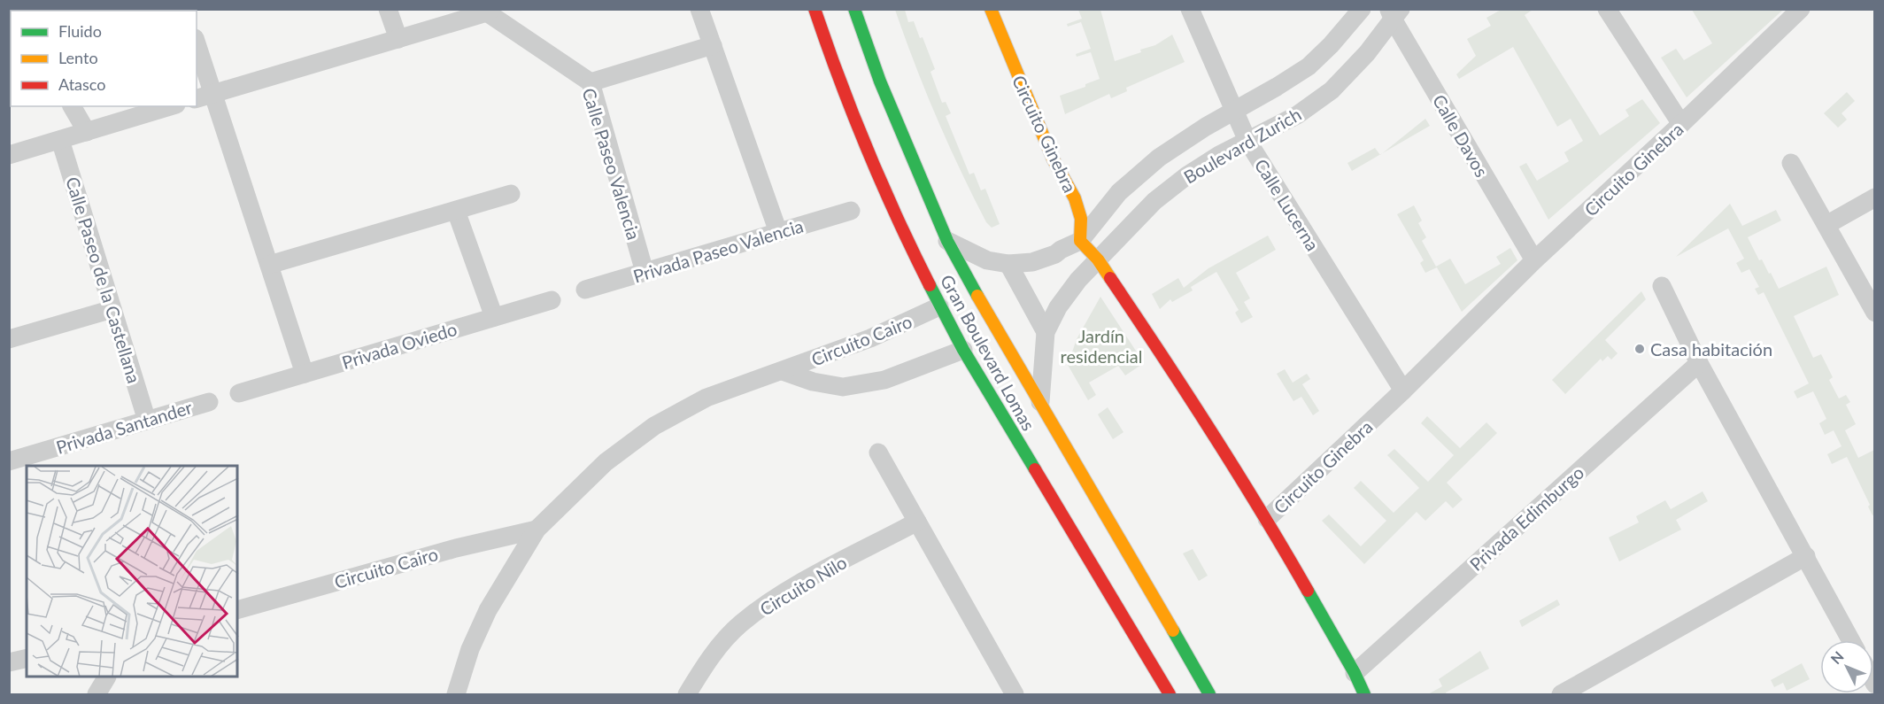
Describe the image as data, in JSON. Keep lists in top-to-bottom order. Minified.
{"streets":{"main road":["Circuito Ginebra","Gran Boulevard Lomas"],"street":["Calle Davos","Boulevard Zurich","Calle Paseo Valencia","Calle Lucerna","Privada Paseo Valencia","Calle Paseo de la Castellana","Circuito Cairo","Privada Oviedo","Privada Santander","Privada Edimburgo","Circuito Nilo"]},"crossings":[["Circuito Ginebra","Calle Davos"],["Circuito Ginebra","Boulevard Zurich"],["Circuito Ginebra","Calle Lucerna"],["Calle Davos","Boulevard Zurich"],["Boulevard Zurich","Calle Lucerna"],["Boulevard Zurich","Gran Boulevard Lomas"],["Calle Paseo Valencia","Privada Paseo Valencia"],["Calle Paseo de la Castellana","Privada Santander"],["Circuito Cairo","Gran Boulevard Lomas"]],"parks":["Jardín residencial"],"places":["Casa habitación"],"legend":["Fluido","Lento","Atasco"],"north":"top left"}
